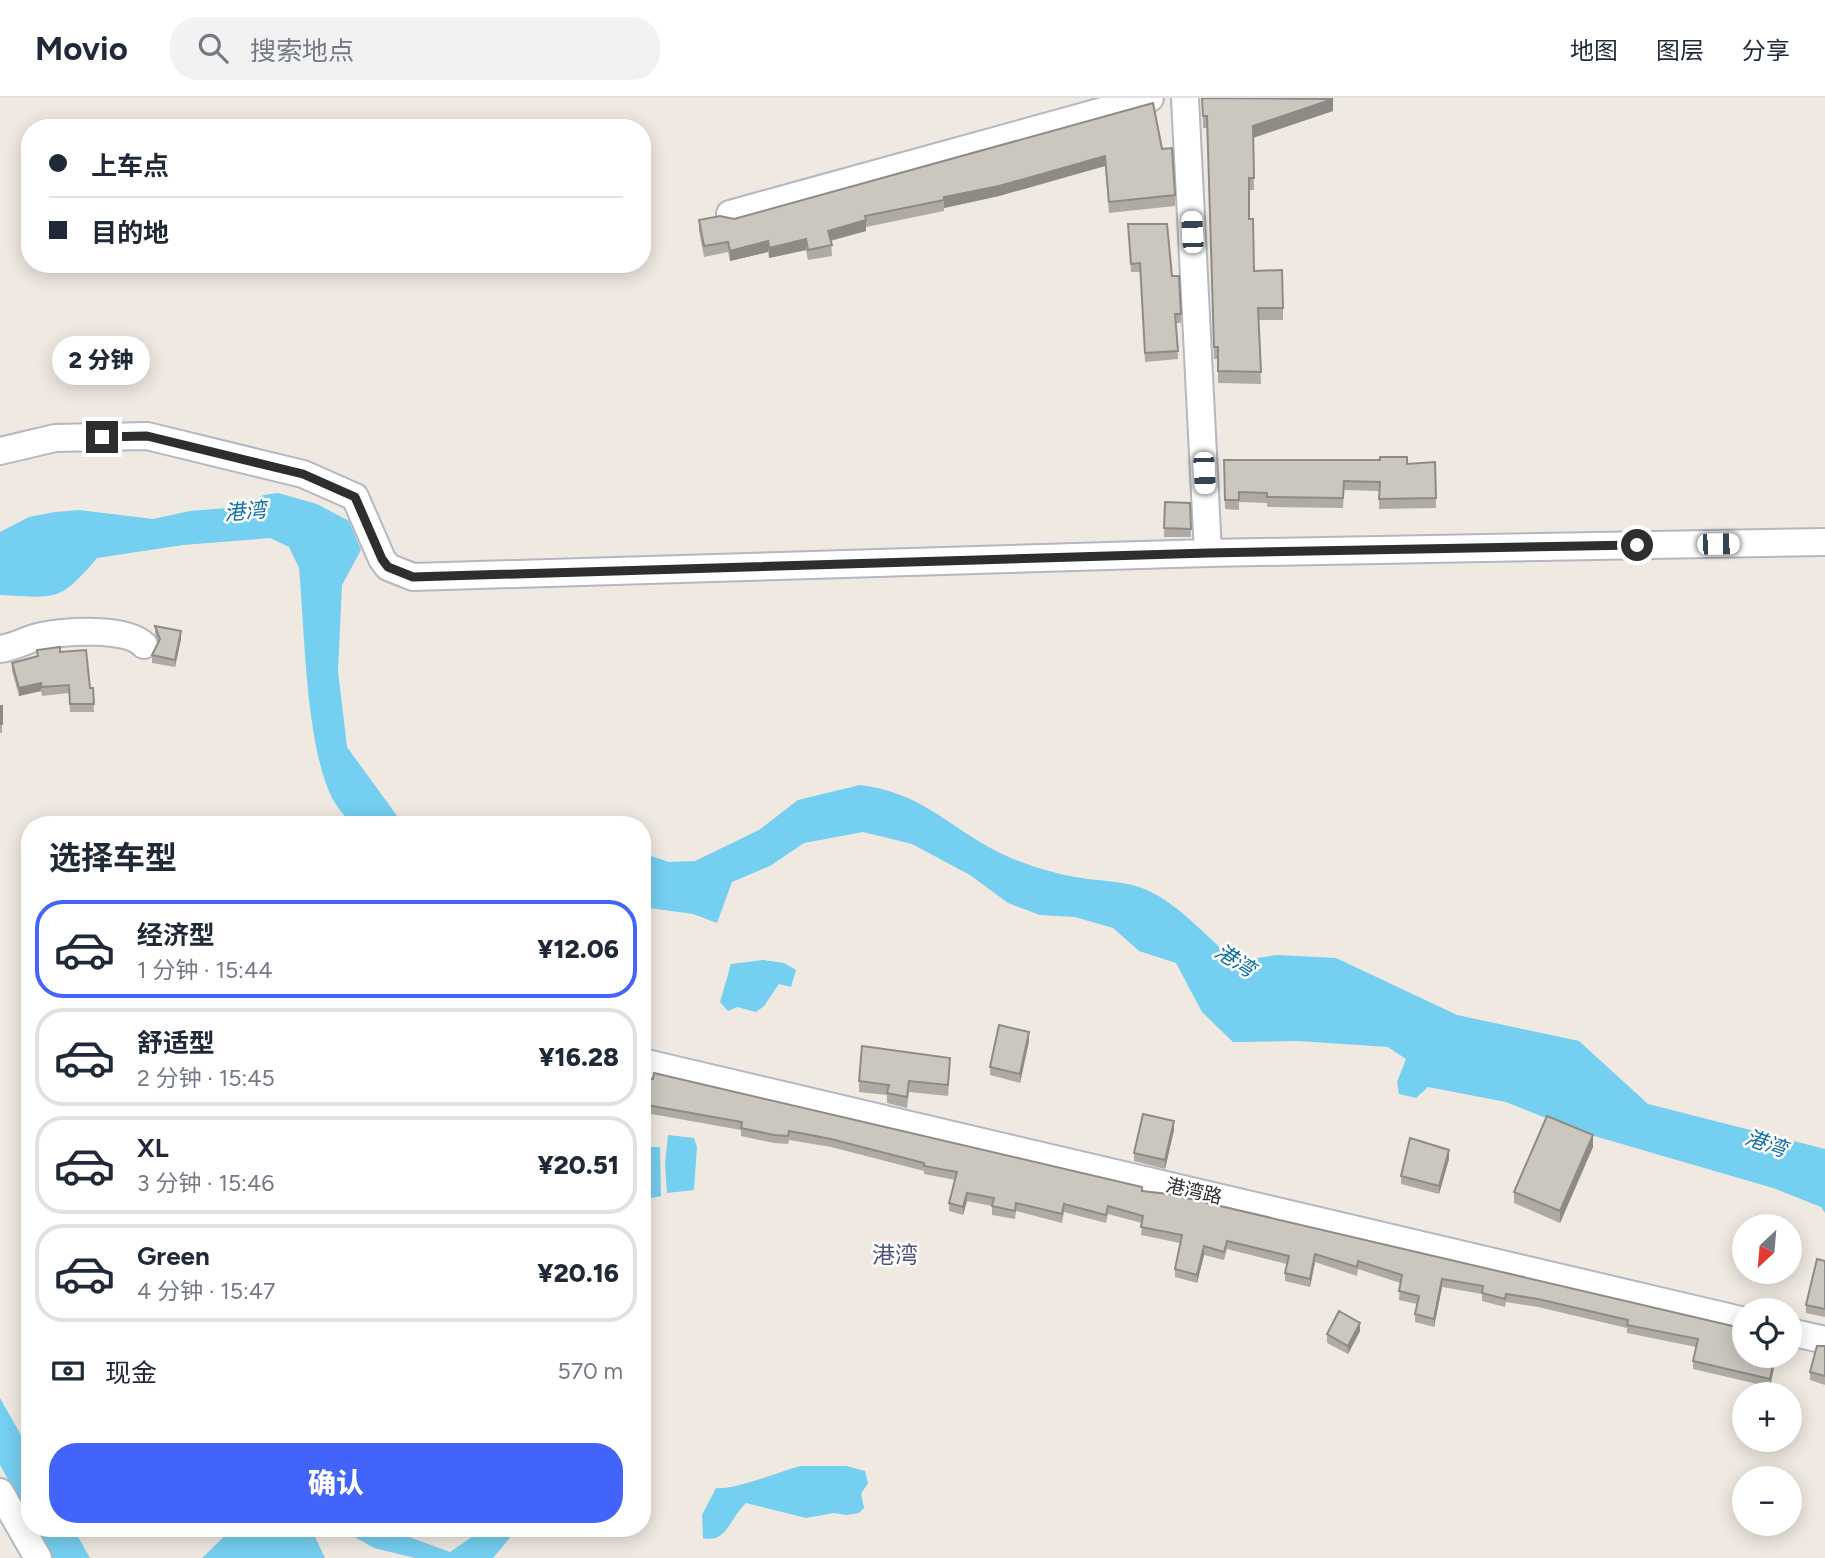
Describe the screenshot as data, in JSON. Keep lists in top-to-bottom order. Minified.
{"streets":{"street":["港湾路"]},"districts":["港湾"],"water":["港湾"],"north":"bottom left","page":{"header":"Movio","search":"搜索地点","nav":["地图","图层","分享"],"banner":["上车点","目的地"],"bubble":"2 分钟","heading":"选择车型","list":[{"name":"经济型","note":"1 分钟 · 15:44","value":"¥12.06"},{"name":"舒适型","note":"2 分钟 · 15:45","value":"¥16.28"},{"name":"XL","note":"3 分钟 · 15:46","value":"¥20.51"},{"name":"Green","note":"4 分钟 · 15:47","value":"¥20.16"}],"map_buttons":["+","−"],"pay":["现金","570 m"],"buttons":"确认"}}
